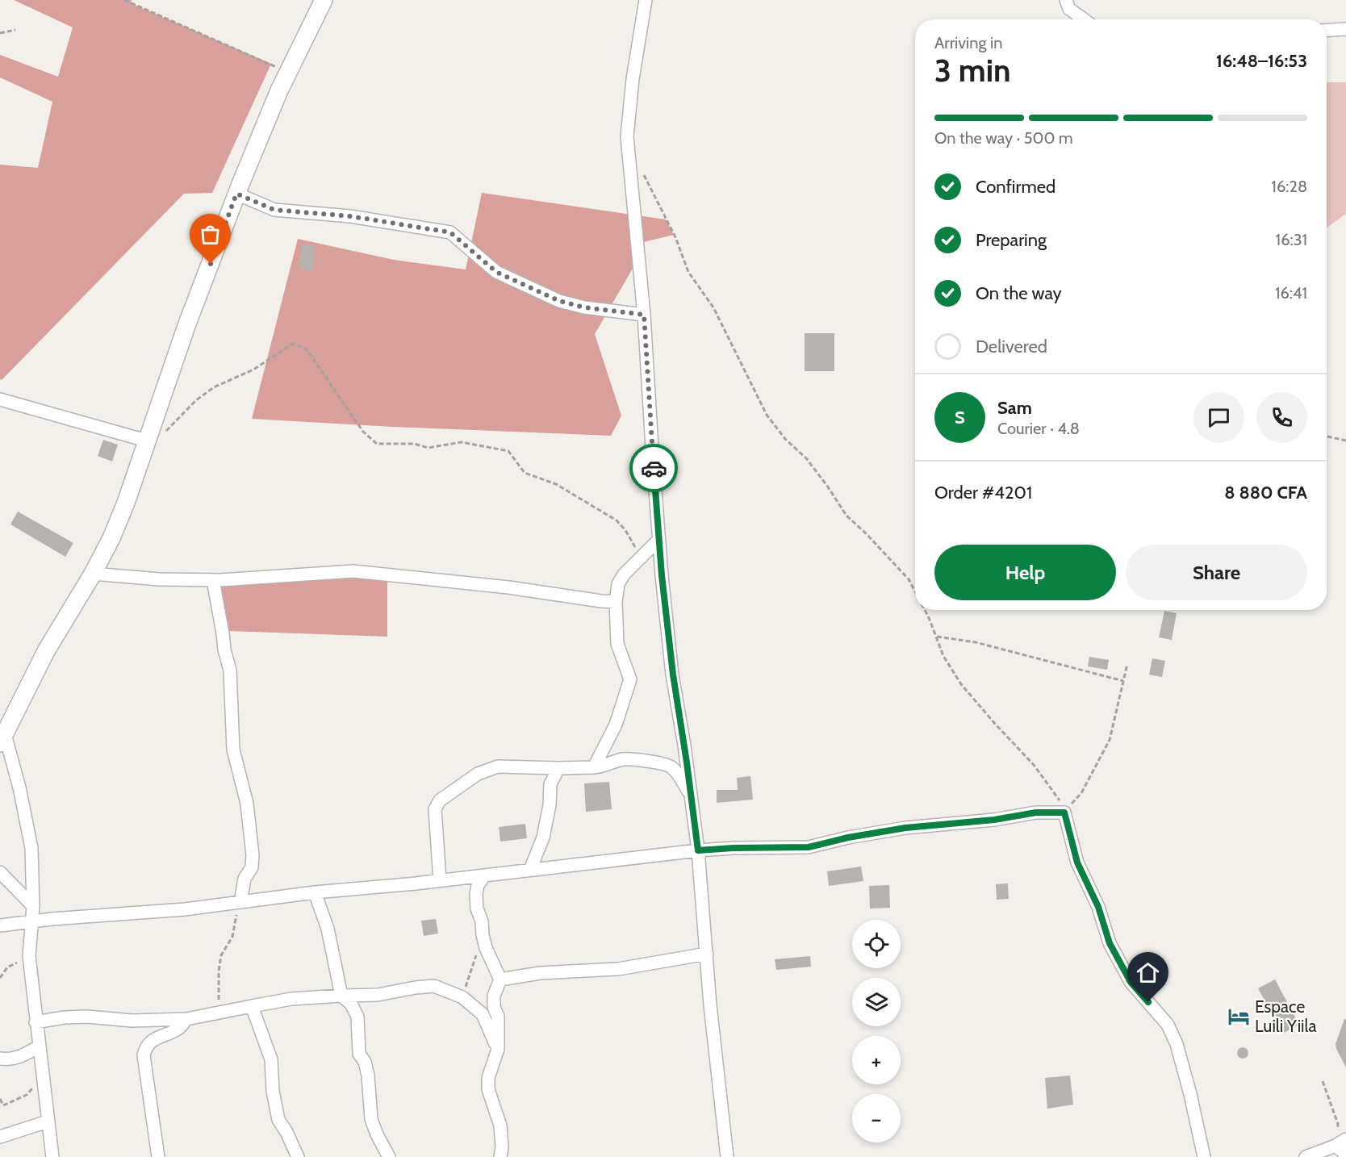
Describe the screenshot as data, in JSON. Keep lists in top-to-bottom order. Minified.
{"places":{"hotel":["Espace Luili Yiila"]},"page":{"heading":["3 min","Arriving in","16:48–16:53"],"panel":["Sam","Courier · 4.8","Order #4201","8 880 CFA"],"bar":"On the way · 500 m","list":[["Confirmed","16:28"],["Preparing","16:31"],["On the way","16:41"],"Delivered"],"round":"S","buttons":["Help","Share"],"map_buttons":["+","−"]}}
